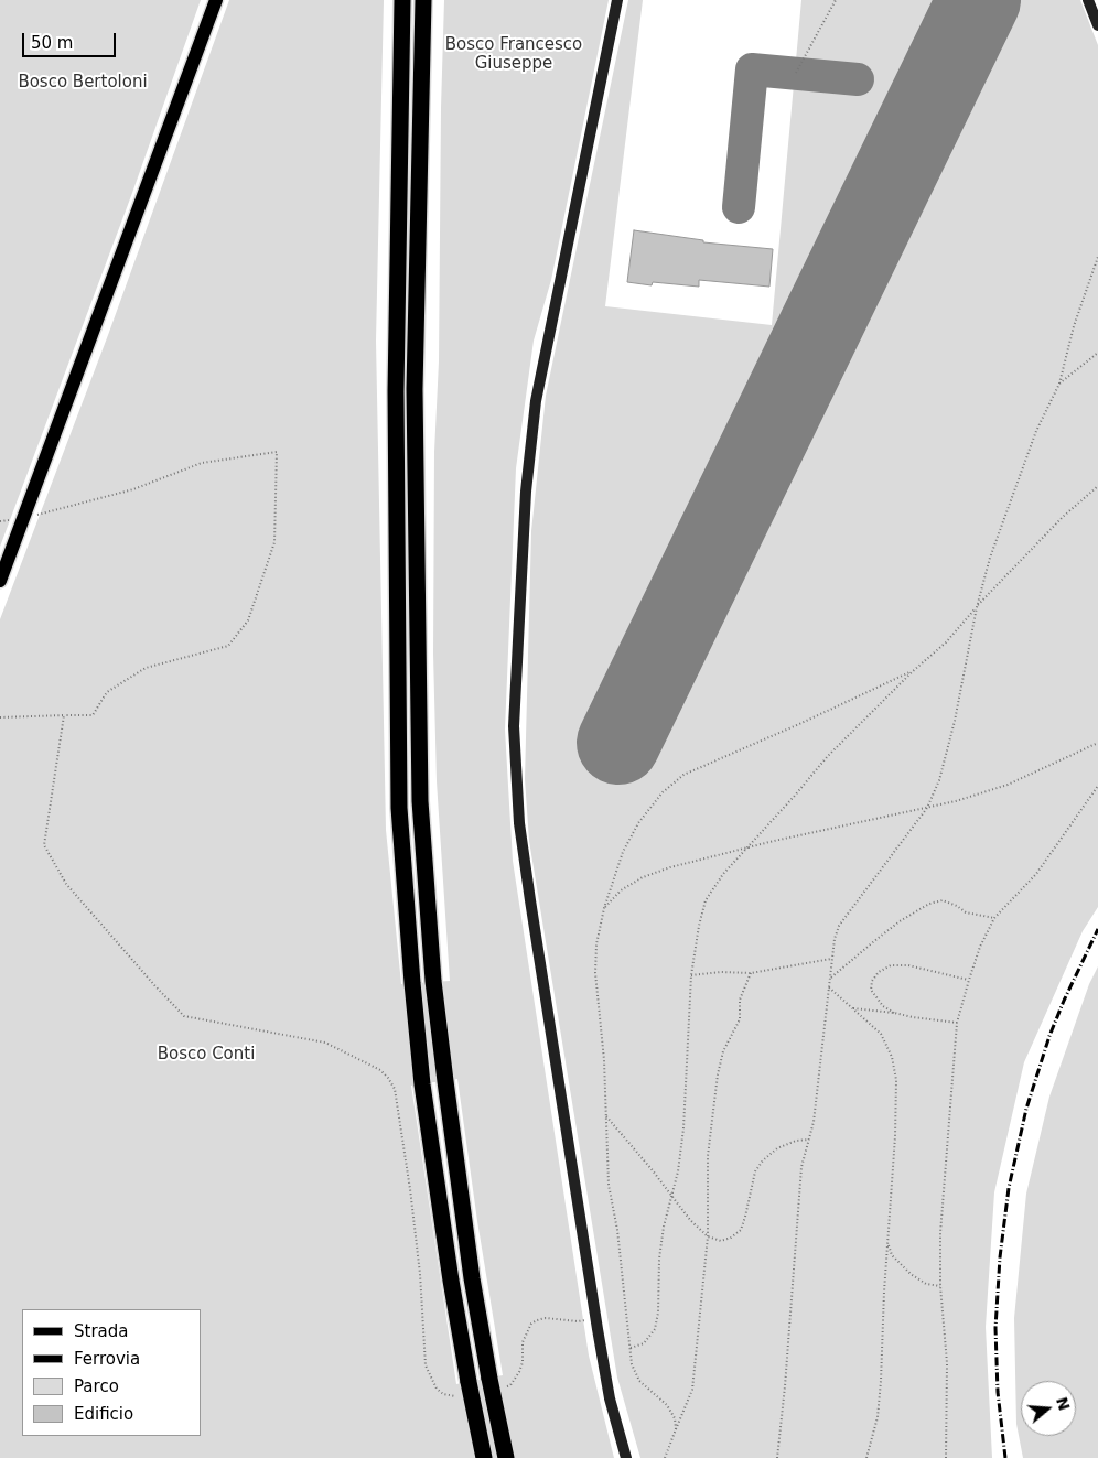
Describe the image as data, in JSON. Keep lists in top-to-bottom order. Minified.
{"parks":["Bosco Francesco Giuseppe","Bosco Bertoloni","Bosco Conti"],"legend":["Strada","Ferrovia","Parco","Edificio"],"scale_bar":"50 m","north":"right"}
